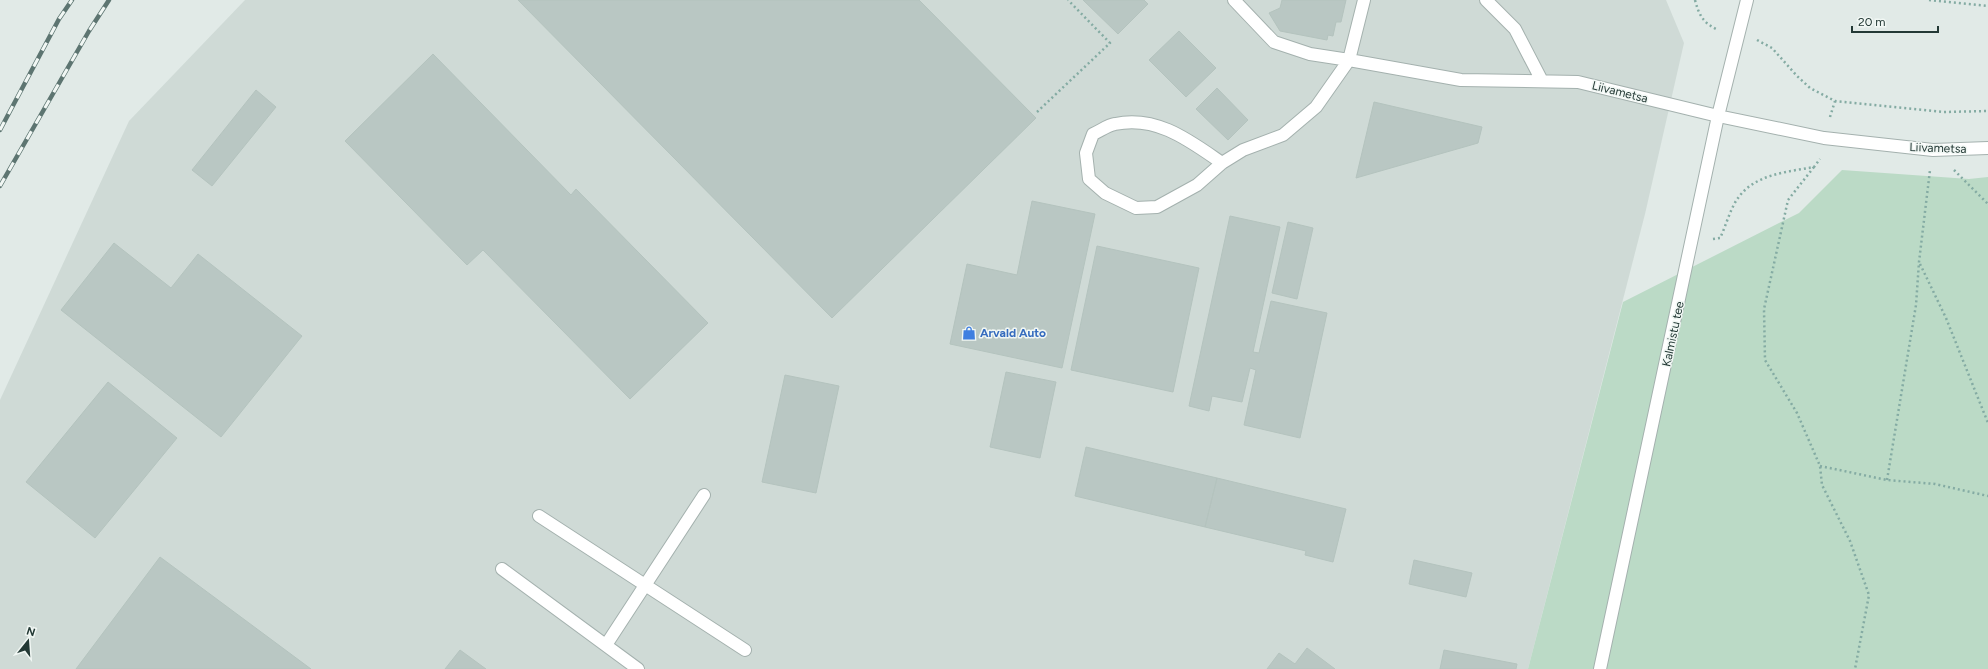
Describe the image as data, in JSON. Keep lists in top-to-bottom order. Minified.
{"streets":{"street":["Liivametsa","Kalmistu tee"]},"crossings":[["Liivametsa","Kalmistu tee"]],"places":{"shop":["Arvald Auto"]},"scale_bar":"20 m","north":"top"}
